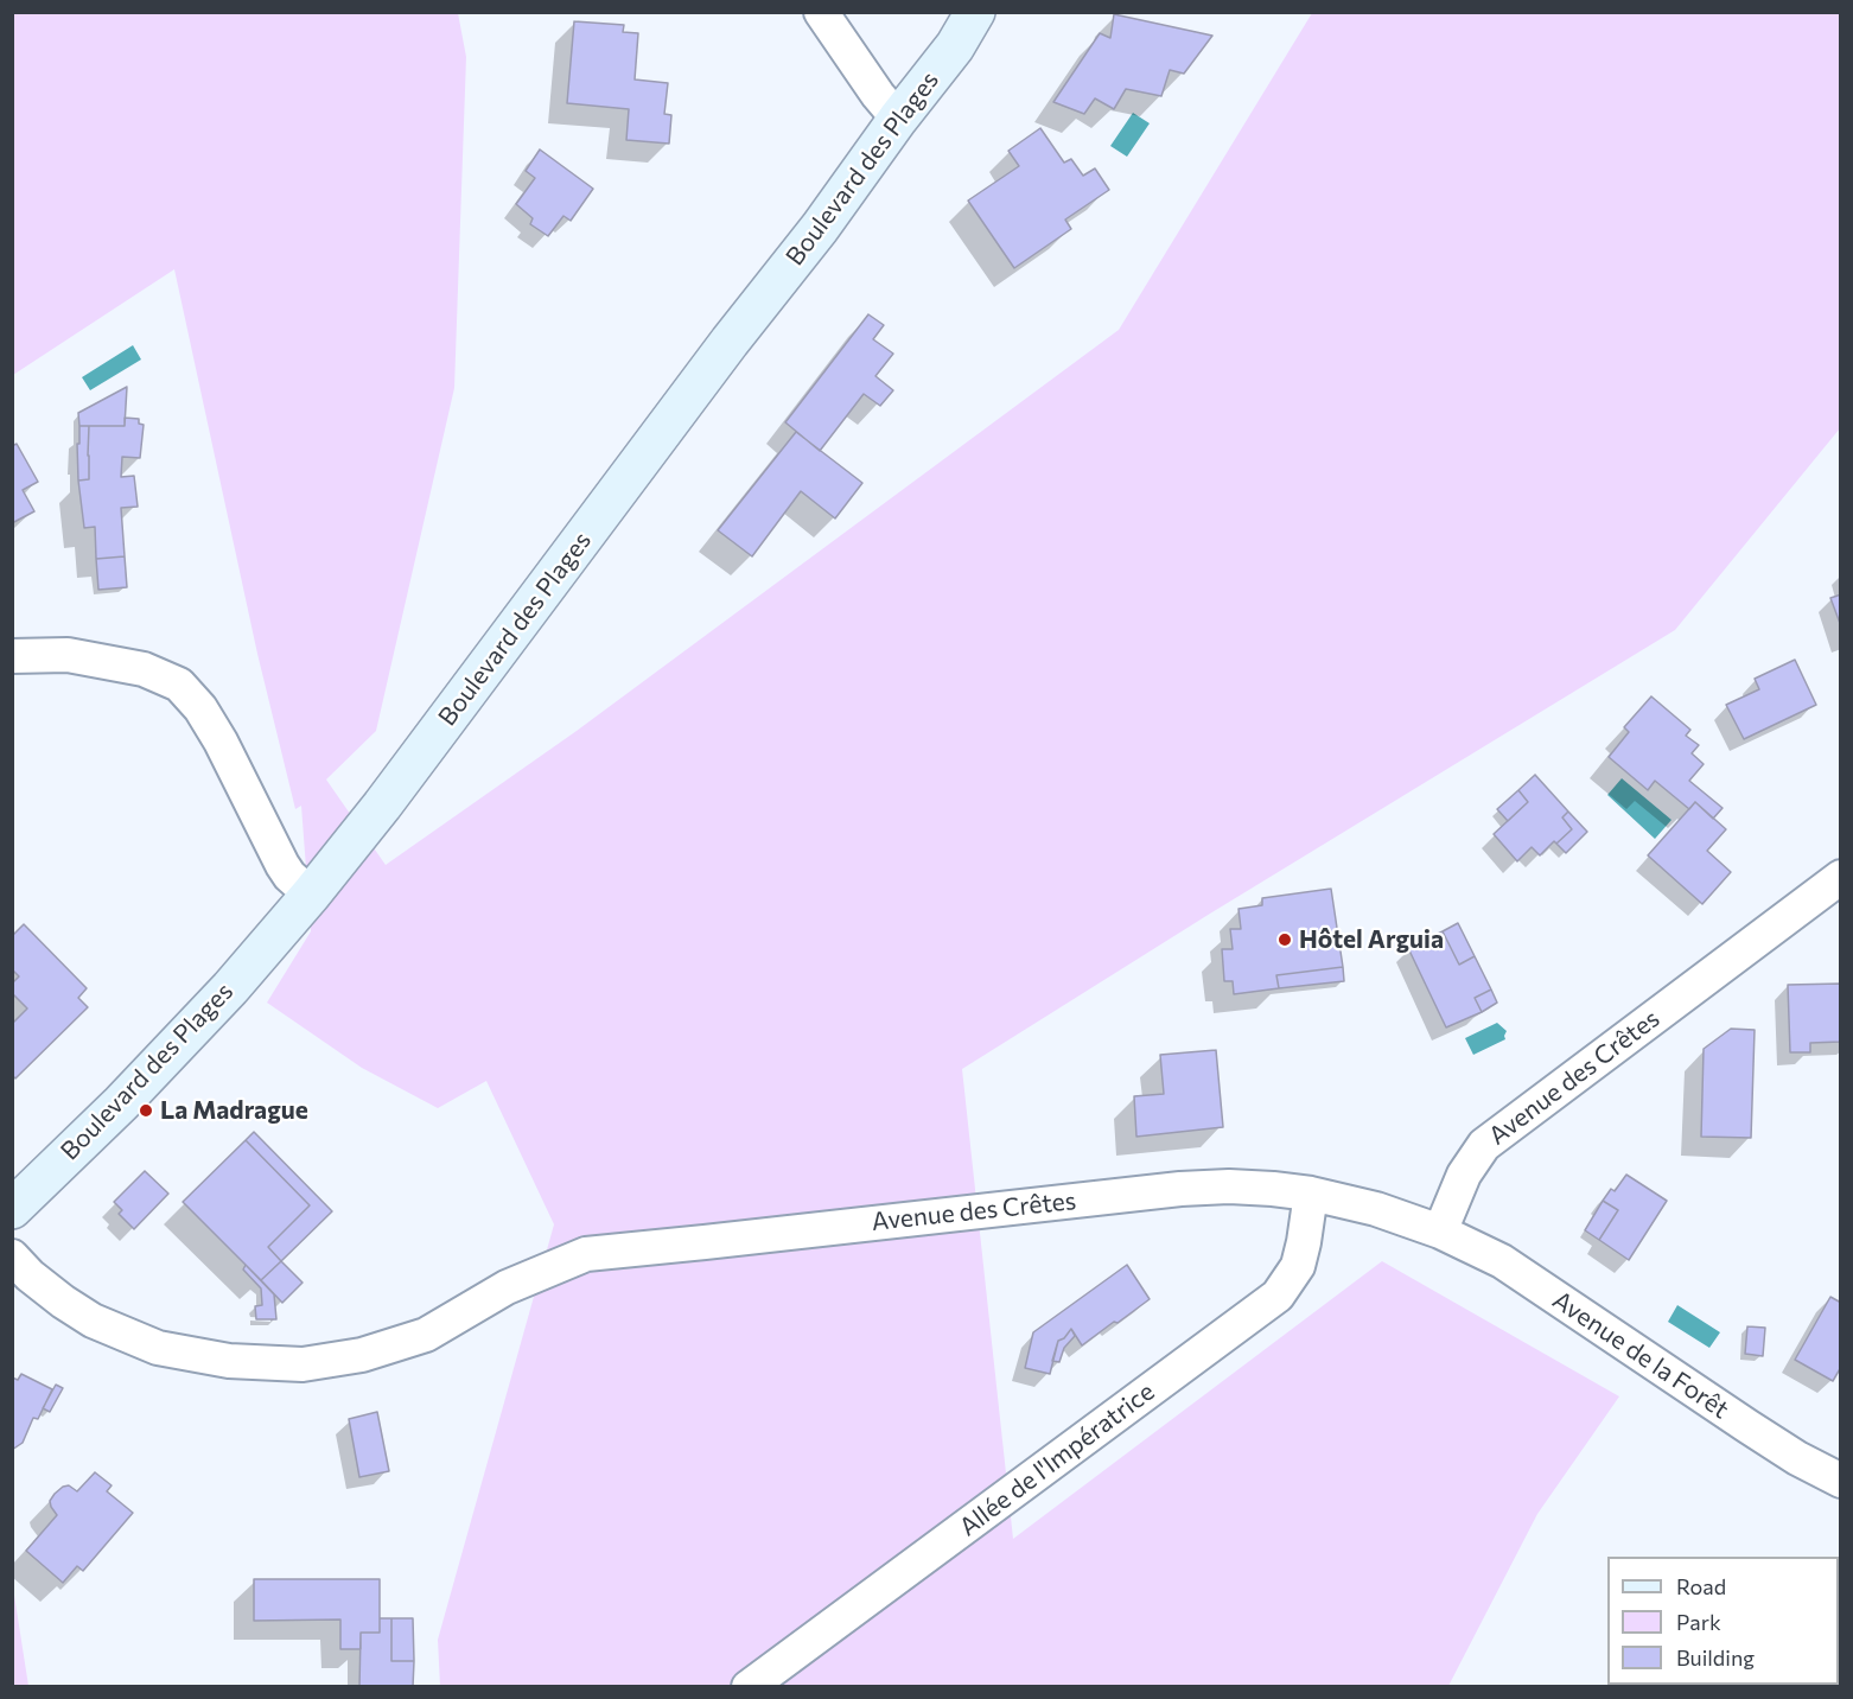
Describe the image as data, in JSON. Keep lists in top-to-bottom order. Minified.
{"streets":{"main road":["Boulevard des Plages"],"street":["Avenue des Crêtes","Avenue de la Forêt","Allée de l'Impératrice"]},"crossings":[["Avenue des Crêtes","Avenue de la Forêt"],["Avenue des Crêtes","Allée de l'Impératrice"]],"places":["Hôtel Arguia","La Madrague"],"legend":["Road","Park","Building"]}
